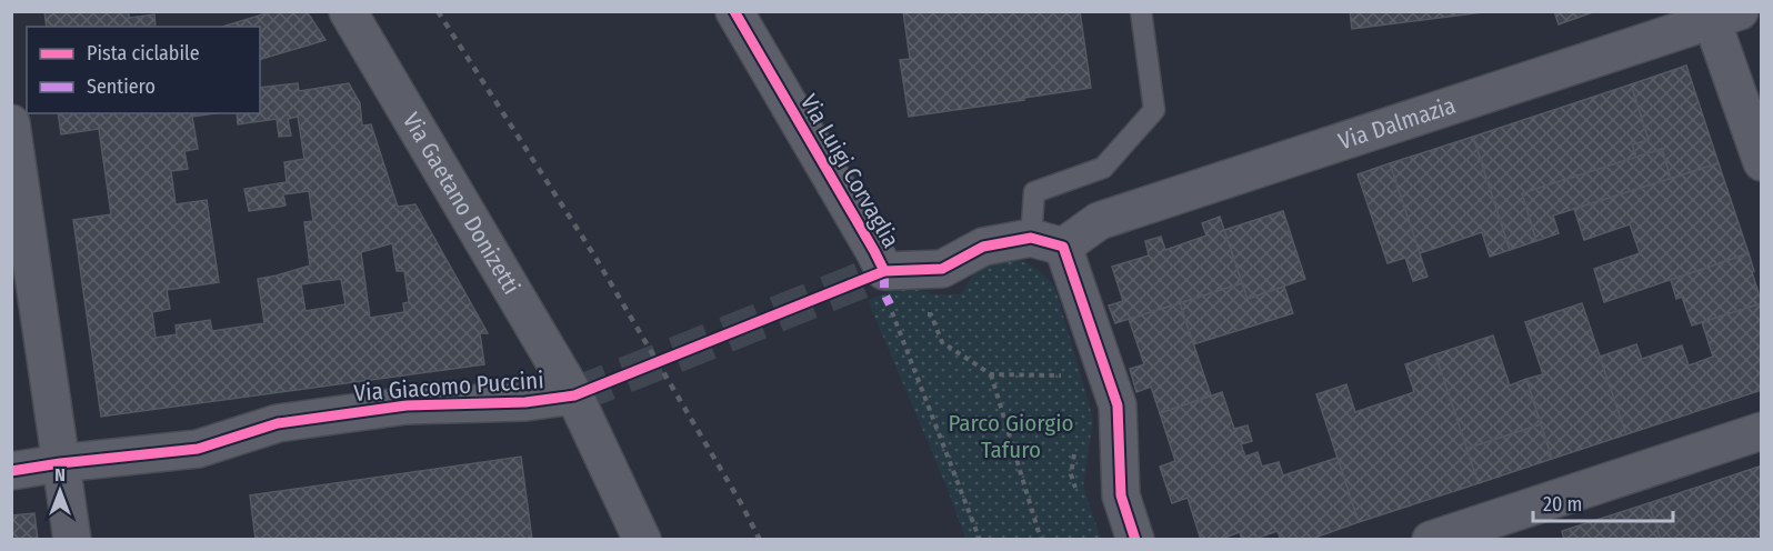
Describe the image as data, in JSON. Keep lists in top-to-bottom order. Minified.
{"streets":{"street":["Via Dalmazia","Via Luigi Corvaglia","Via Gaetano Donizetti","Via Giacomo Puccini"]},"crossings":[["Via Dalmazia","Via Luigi Corvaglia"],["Via Gaetano Donizetti","Via Giacomo Puccini"]],"parks":["Parco Giorgio Tafuro"],"legend":["Pista ciclabile","Sentiero"],"scale_bar":"20 m","north":"top"}
